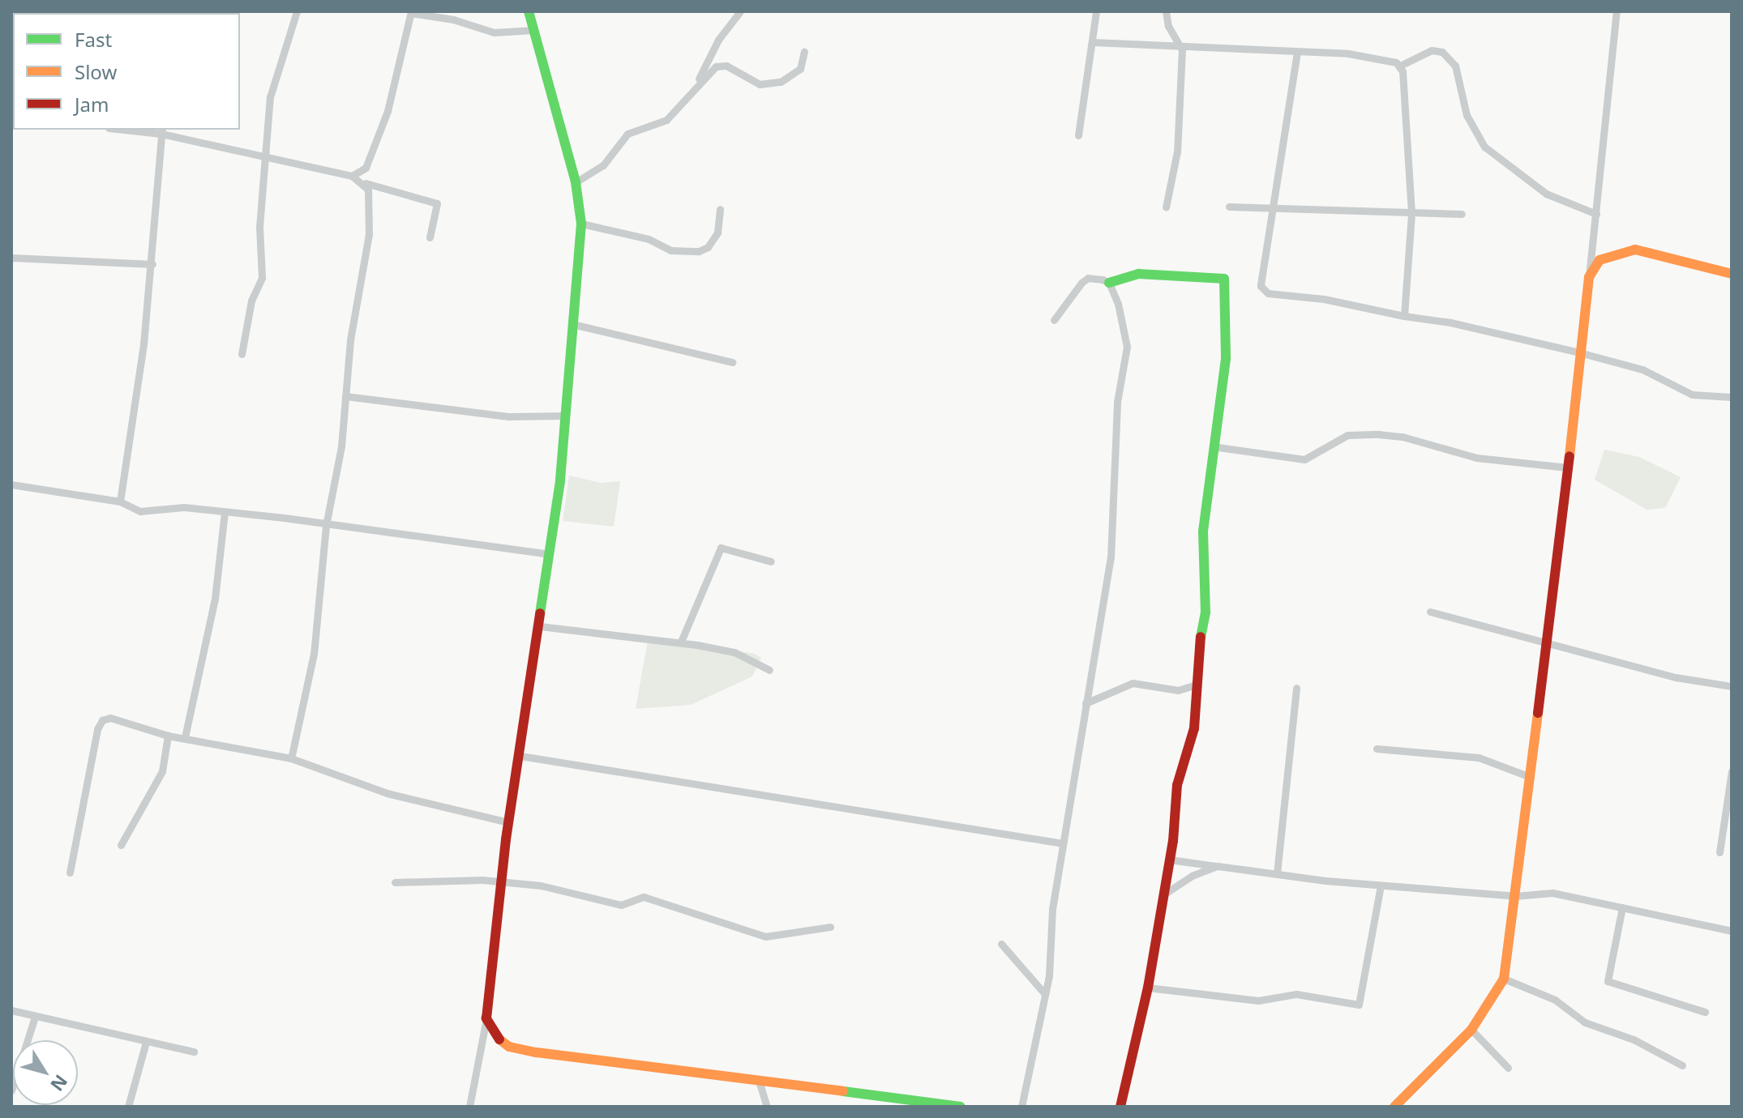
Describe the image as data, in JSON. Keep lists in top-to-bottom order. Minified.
{"legend":["Fast","Slow","Jam"],"north":"bottom right"}
